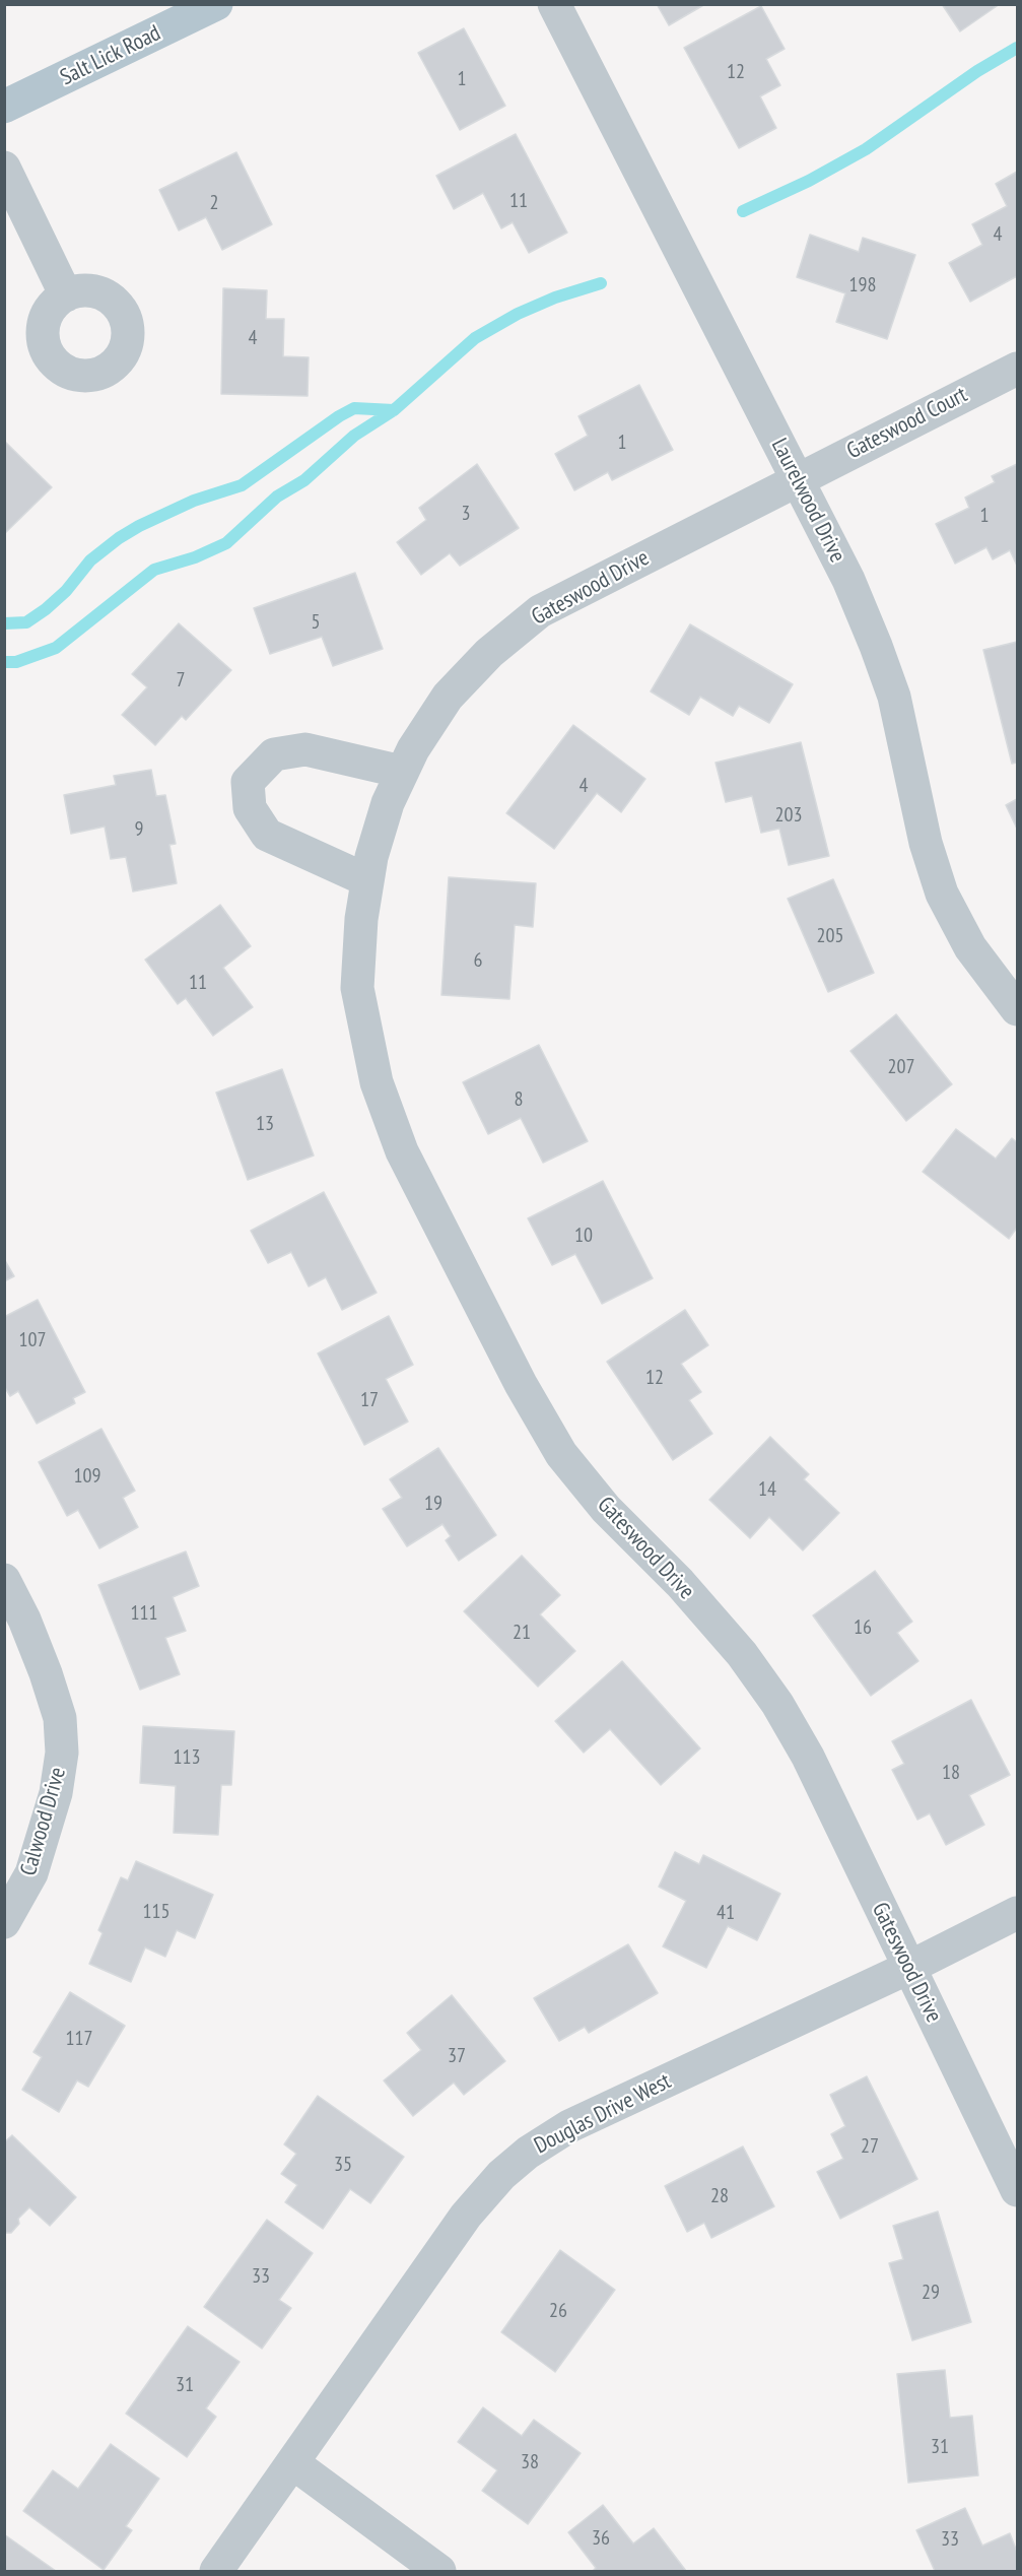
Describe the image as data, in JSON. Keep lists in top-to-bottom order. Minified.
{"streets":{"main road":["Salt Lick Road"],"street":["Gateswood Court","Laurelwood Drive","Gateswood Drive","Calwood Drive","Douglas Drive West"]},"crossings":[["Gateswood Court","Laurelwood Drive"],["Gateswood Court","Gateswood Drive"],["Laurelwood Drive","Gateswood Drive"],["Gateswood Drive","Douglas Drive West"]],"house_numbers":["12","1","11","2","4","198","4","1","3","1","5","7","4","203","9","205","6","11","207","8","13","10","107","12","17","109","14","19","111","16","21","113","18","115","41","117","37","27","35","28","33","29","26","31","31","38","36","33"]}
